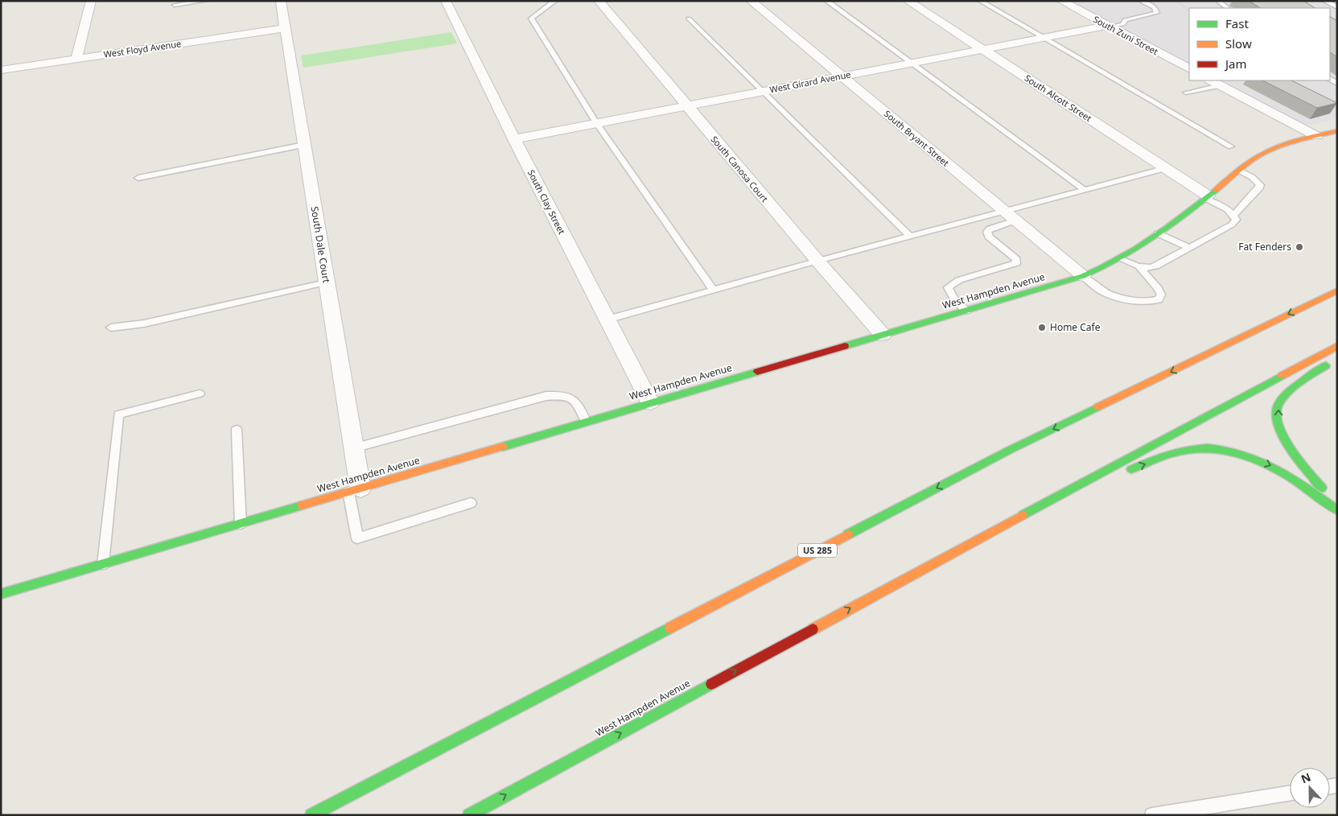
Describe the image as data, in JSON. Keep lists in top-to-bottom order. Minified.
{"streets":{"main road":["West Hampden Avenue","US 285"],"street":["South Zuni Street","West Floyd Avenue","West Girard Avenue","South Alcott Street","South Bryant Street","South Canosa Court","South Clay Street","South Dale Court"]},"crossings":[["South Zuni Street","West Girard Avenue"],["West Floyd Avenue","South Dale Court"],["West Girard Avenue","South Alcott Street"],["West Girard Avenue","South Bryant Street"],["West Girard Avenue","South Canosa Court"],["West Girard Avenue","South Clay Street"],["South Alcott Street","West Hampden Avenue"],["South Bryant Street","West Hampden Avenue"],["South Canosa Court","West Hampden Avenue"],["South Clay Street","West Hampden Avenue"],["South Dale Court","West Hampden Avenue"]],"places":["Fat Fenders","Home Cafe"],"legend":["Fast","Slow","Jam"],"north":"top"}
